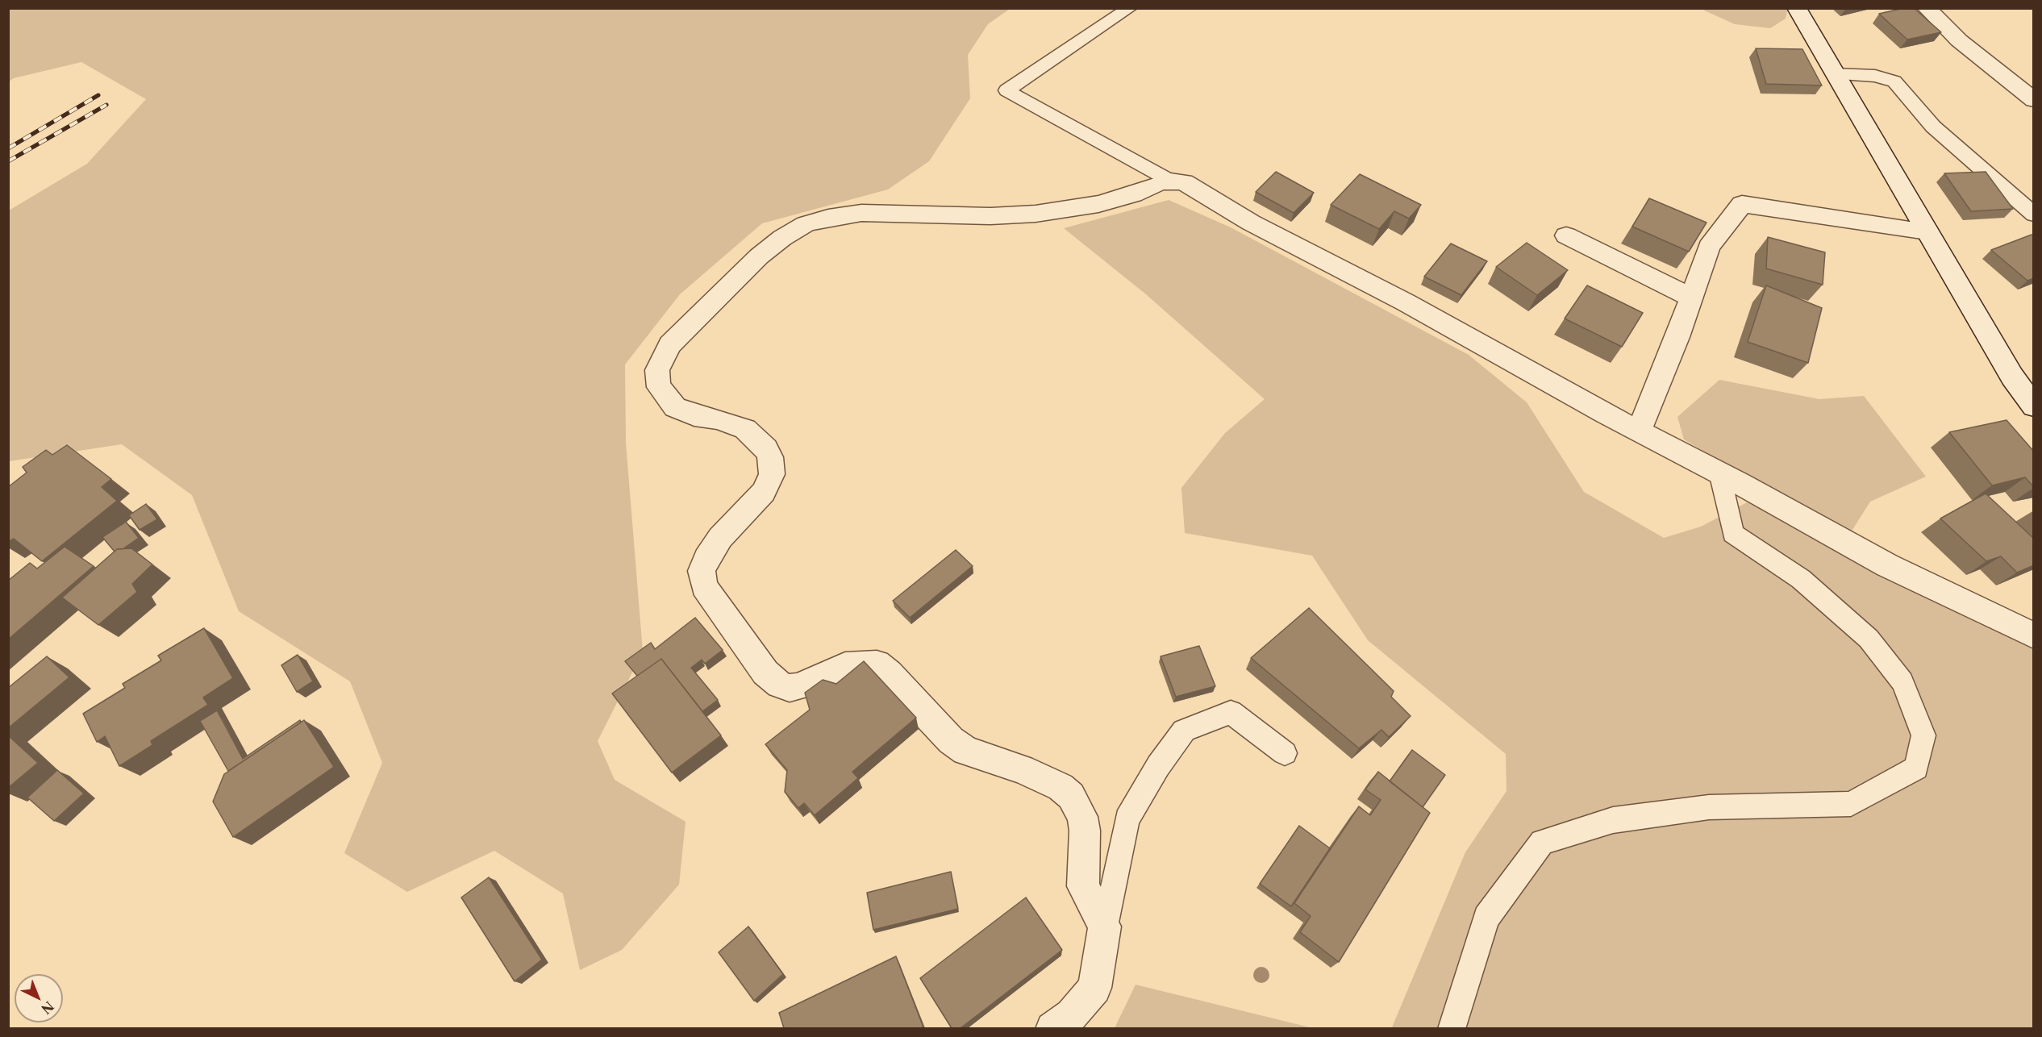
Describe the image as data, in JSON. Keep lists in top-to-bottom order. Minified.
{"north":"bottom right"}
